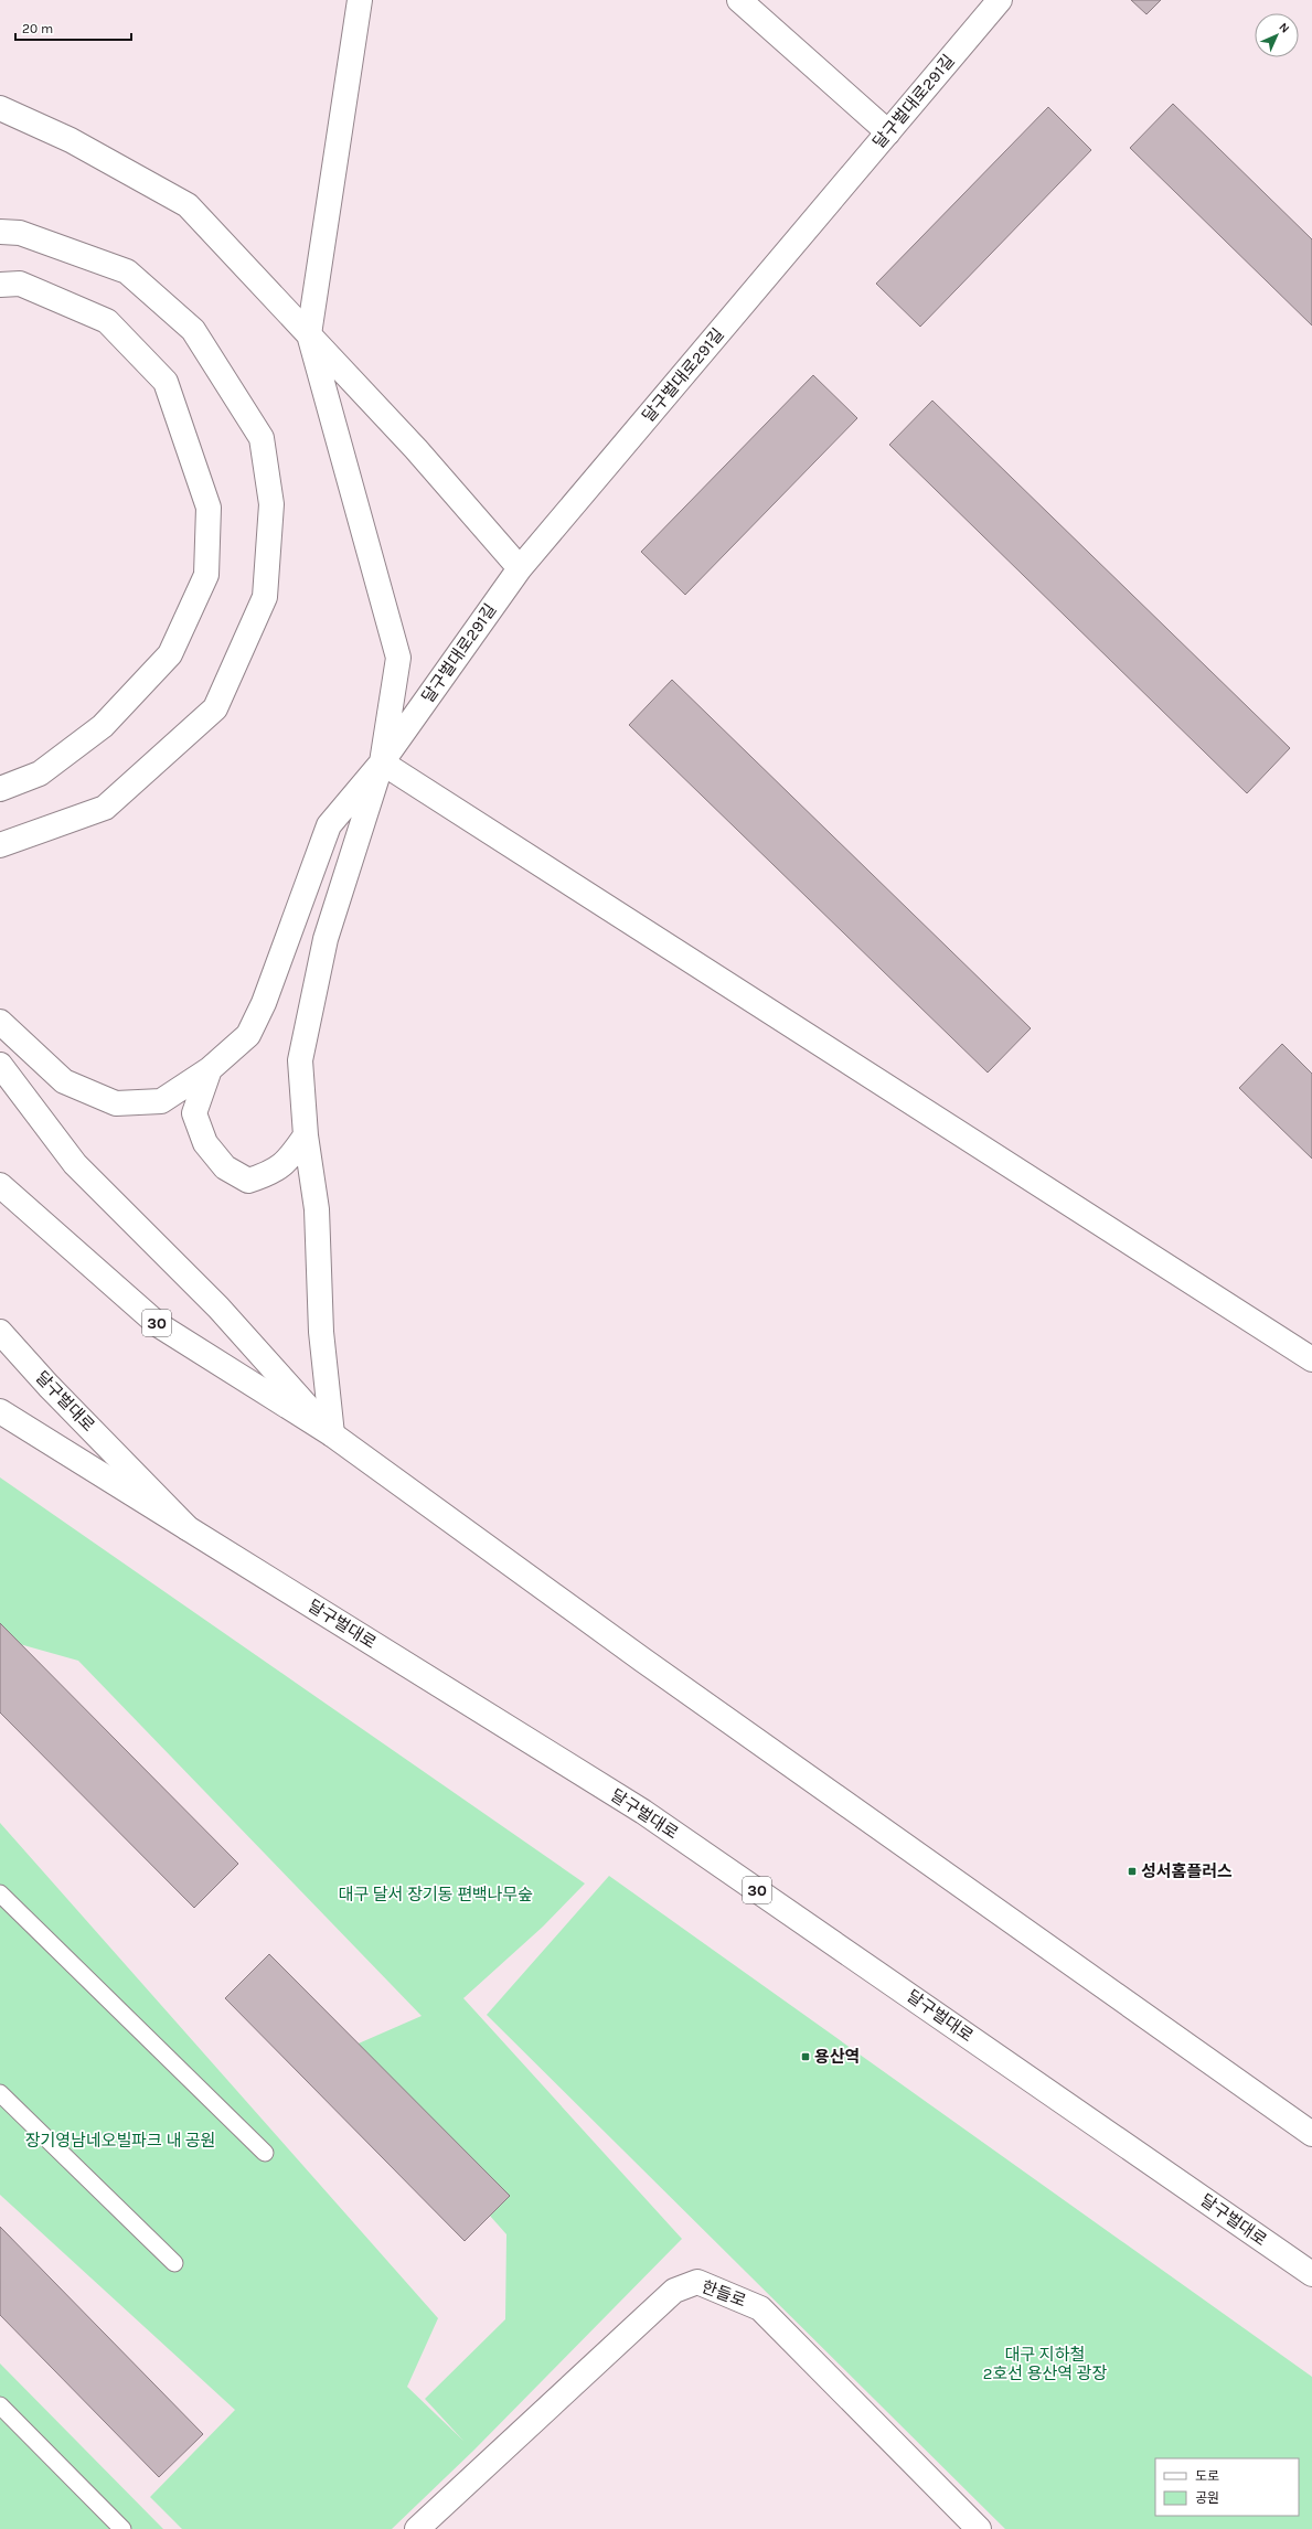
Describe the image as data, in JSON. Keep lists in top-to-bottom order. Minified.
{"streets":{"main road":["달구벌대로291길","30","달구벌대로","한들로"]},"parks":["대구 달서 장기동 편백나무숲","장기영남네오빌파크 내 공원","대구 지하철 2호선 용산역 광장"],"places":{"transit":["성서홈플러스","용산역"]},"legend":["도로","공원"],"scale_bar":"20 m","north":"top right"}
